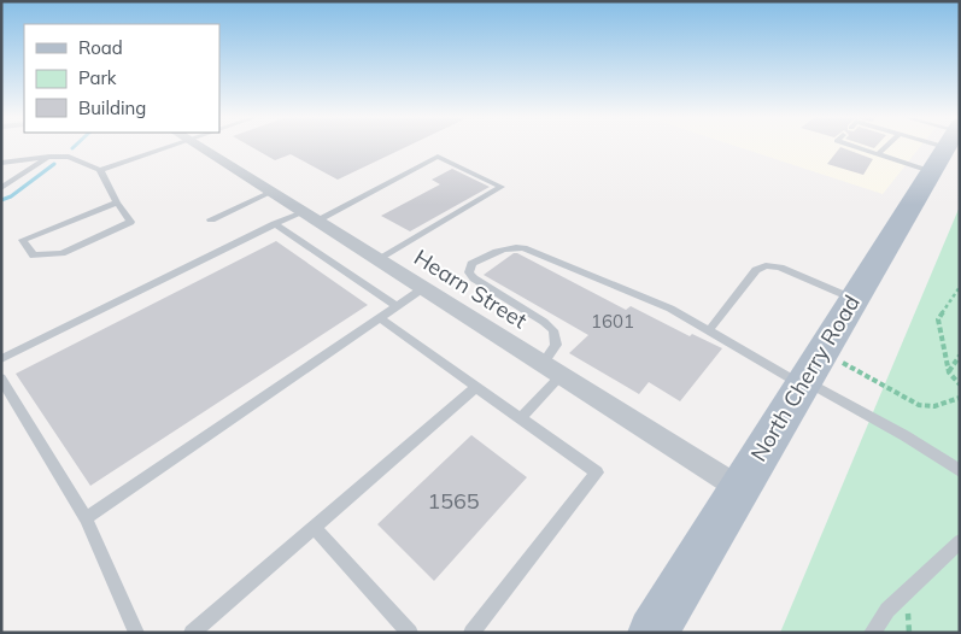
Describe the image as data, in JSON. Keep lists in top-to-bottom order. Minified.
{"streets":{"main road":["North Cherry Road"],"street":["Hearn Street"]},"crossings":[["Hearn Street","North Cherry Road"]],"house_numbers":["1601","1565"],"legend":["Road","Park","Building"]}
